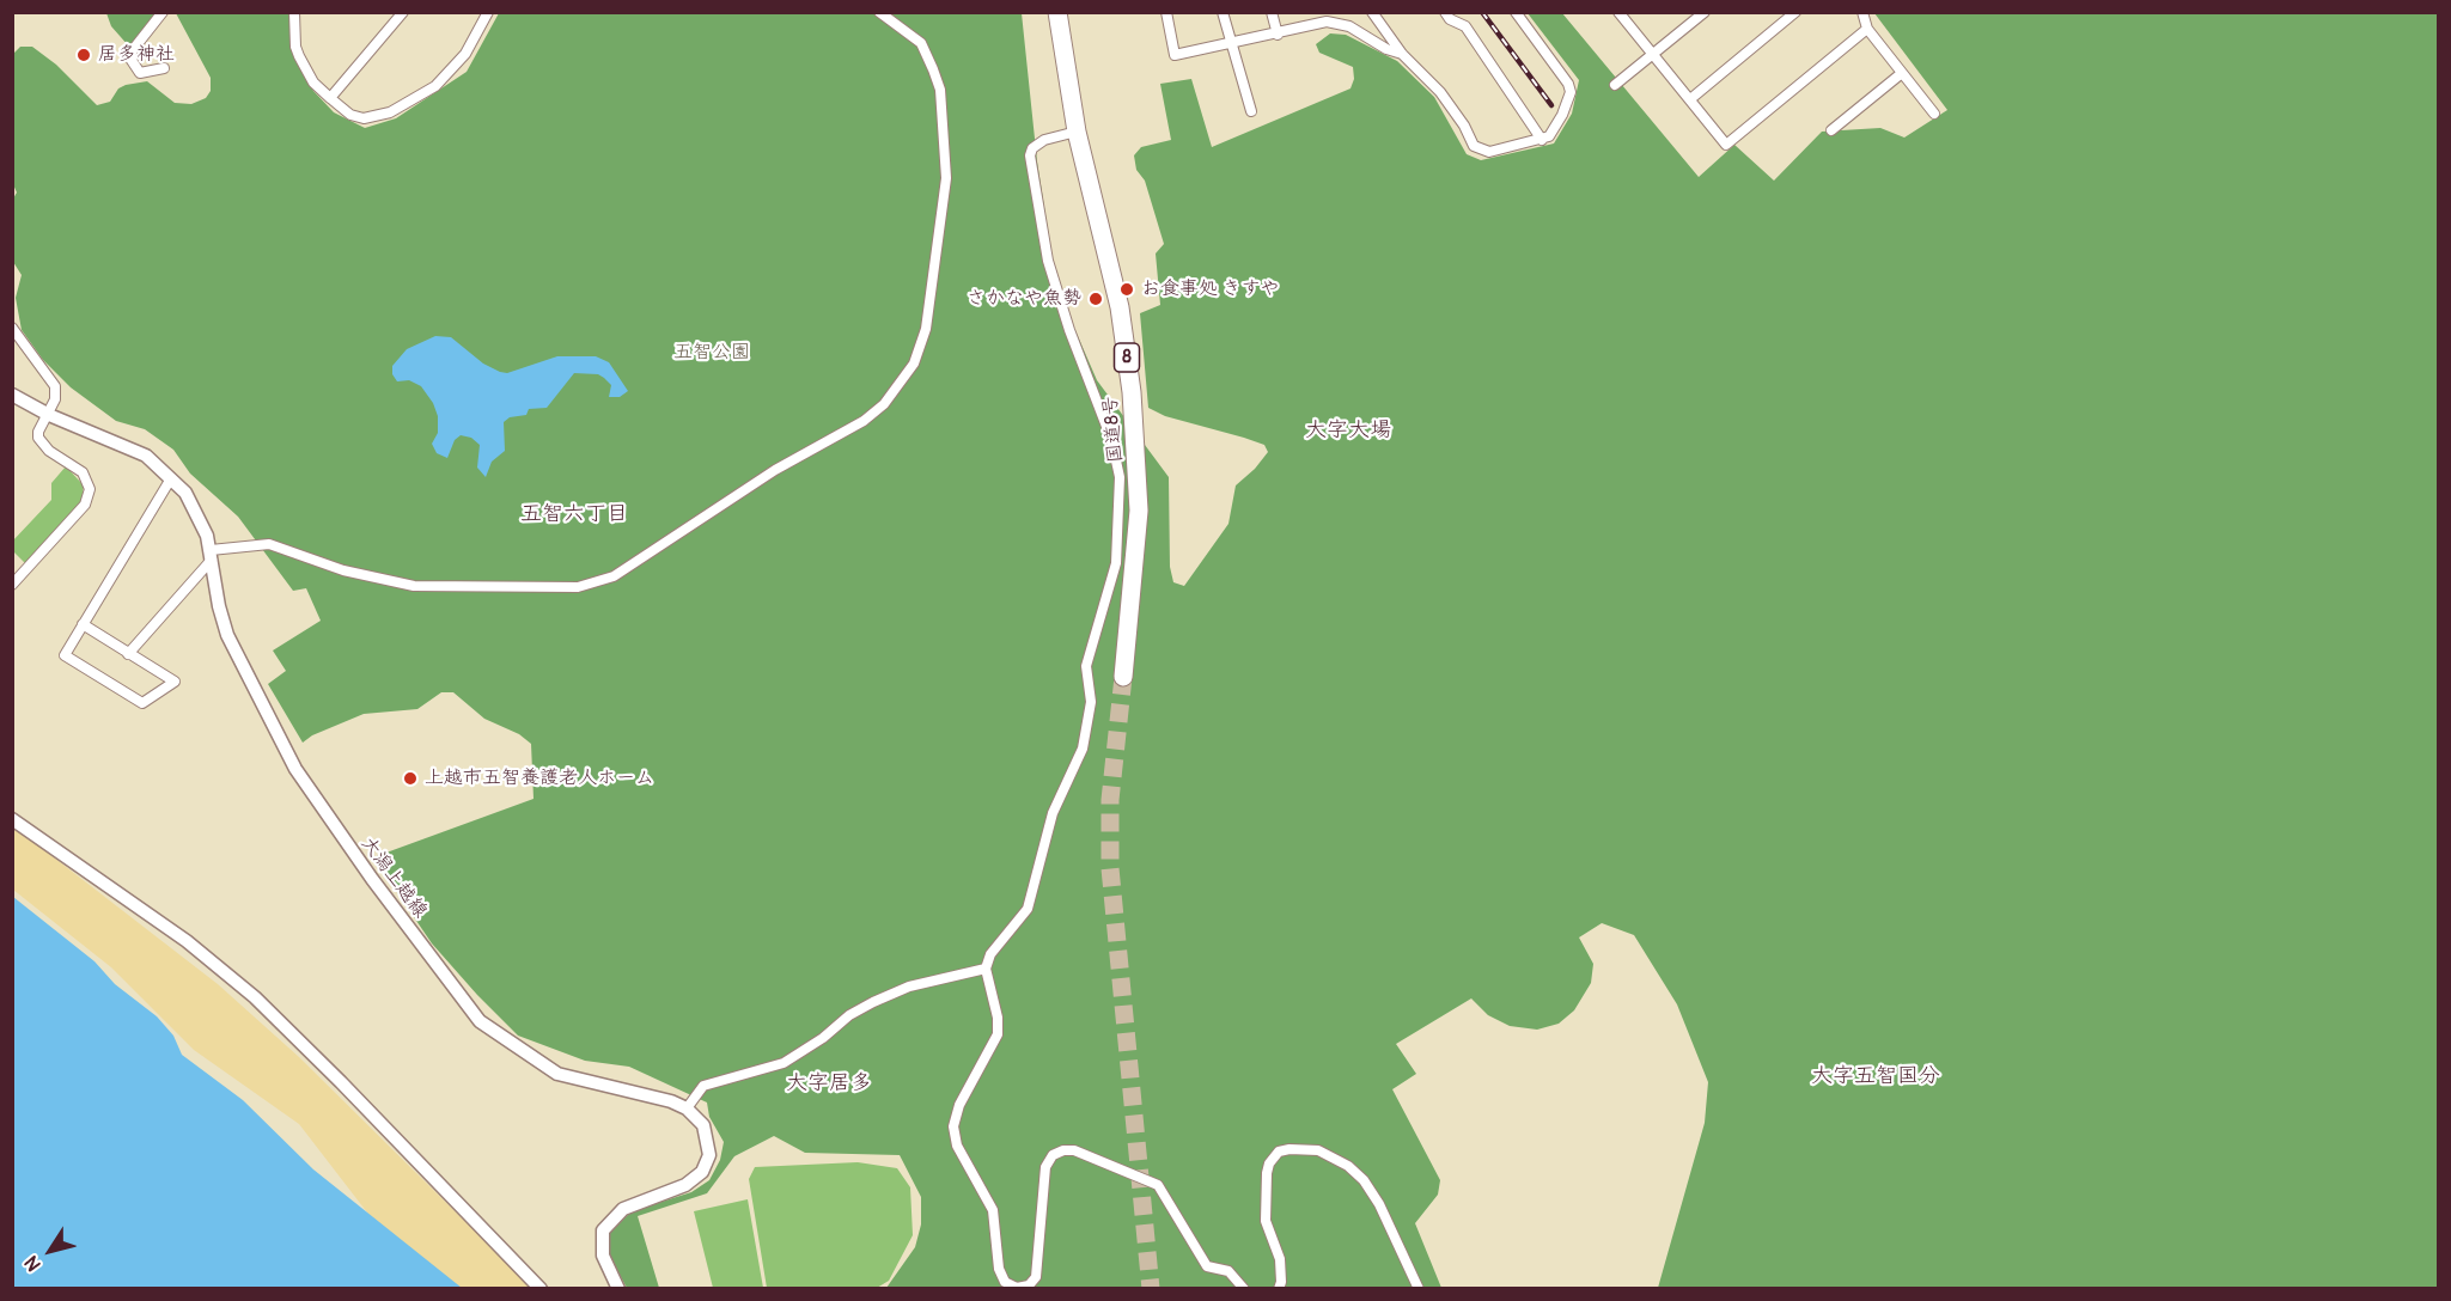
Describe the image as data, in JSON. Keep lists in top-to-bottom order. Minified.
{"streets":{"highway":["8","国道8号"],"main road":["大潟上越線"]},"districts":["大字大場","五智六丁目","大字五智国分","大字居多"],"parks":["五智公園"],"places":["居多神社","お食事処 きすや","さかなや魚勢","上越市五智養護老人ホーム"],"north":"bottom left"}
